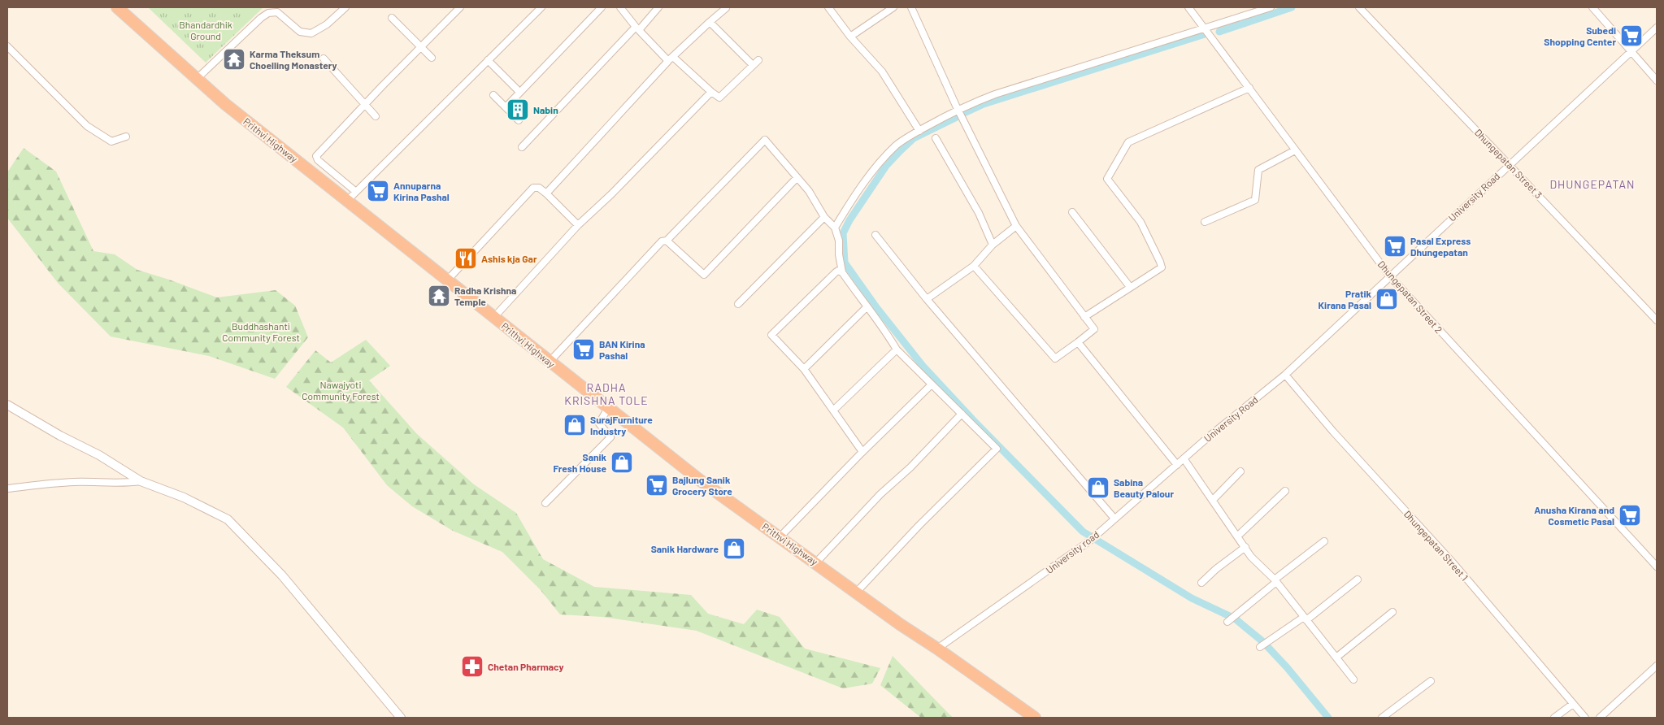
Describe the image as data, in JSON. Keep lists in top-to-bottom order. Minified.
{"streets":{"highway":["Prithvi Highway"],"street":["Dhungepatan Street 3","University Road","Dhungepatan Street 2","Dhungepatan Street 1","University road"]},"crossings":[["Prithvi Highway","University road"],["Dhungepatan Street 3","University Road"],["University Road","Dhungepatan Street 2"],["University Road","Dhungepatan Street 1"],["University Road","University road"]],"districts":["DHUNGEPATAN","RADHA KRISHNA TOLE"],"parks":["Bhandardhik Ground","Buddhashanti Community Forest","Nawajyoti Community Forest"],"places":{"supermarket":["Subedi Shopping Center","Annuparna Kirina Pashal","Pasal Express Dhungepatan","BAN Kirina Pashal","Bajlung Sanik Grocery Store","Anusha Kirana and Cosmetic Pasal"],"temple":["Karma Theksum Choelling Monastery","Radha Krishna Temple"],"building":["Nabin"],"restaurant":["Ashis kja Gar"],"shop":["Pratik Kirana Pasal","SurajFurniture Industry","Sanik Fresh House","Sabina Beauty Palour","Sanik Hardware"],"pharmacy":["Chetan Pharmacy"]}}
